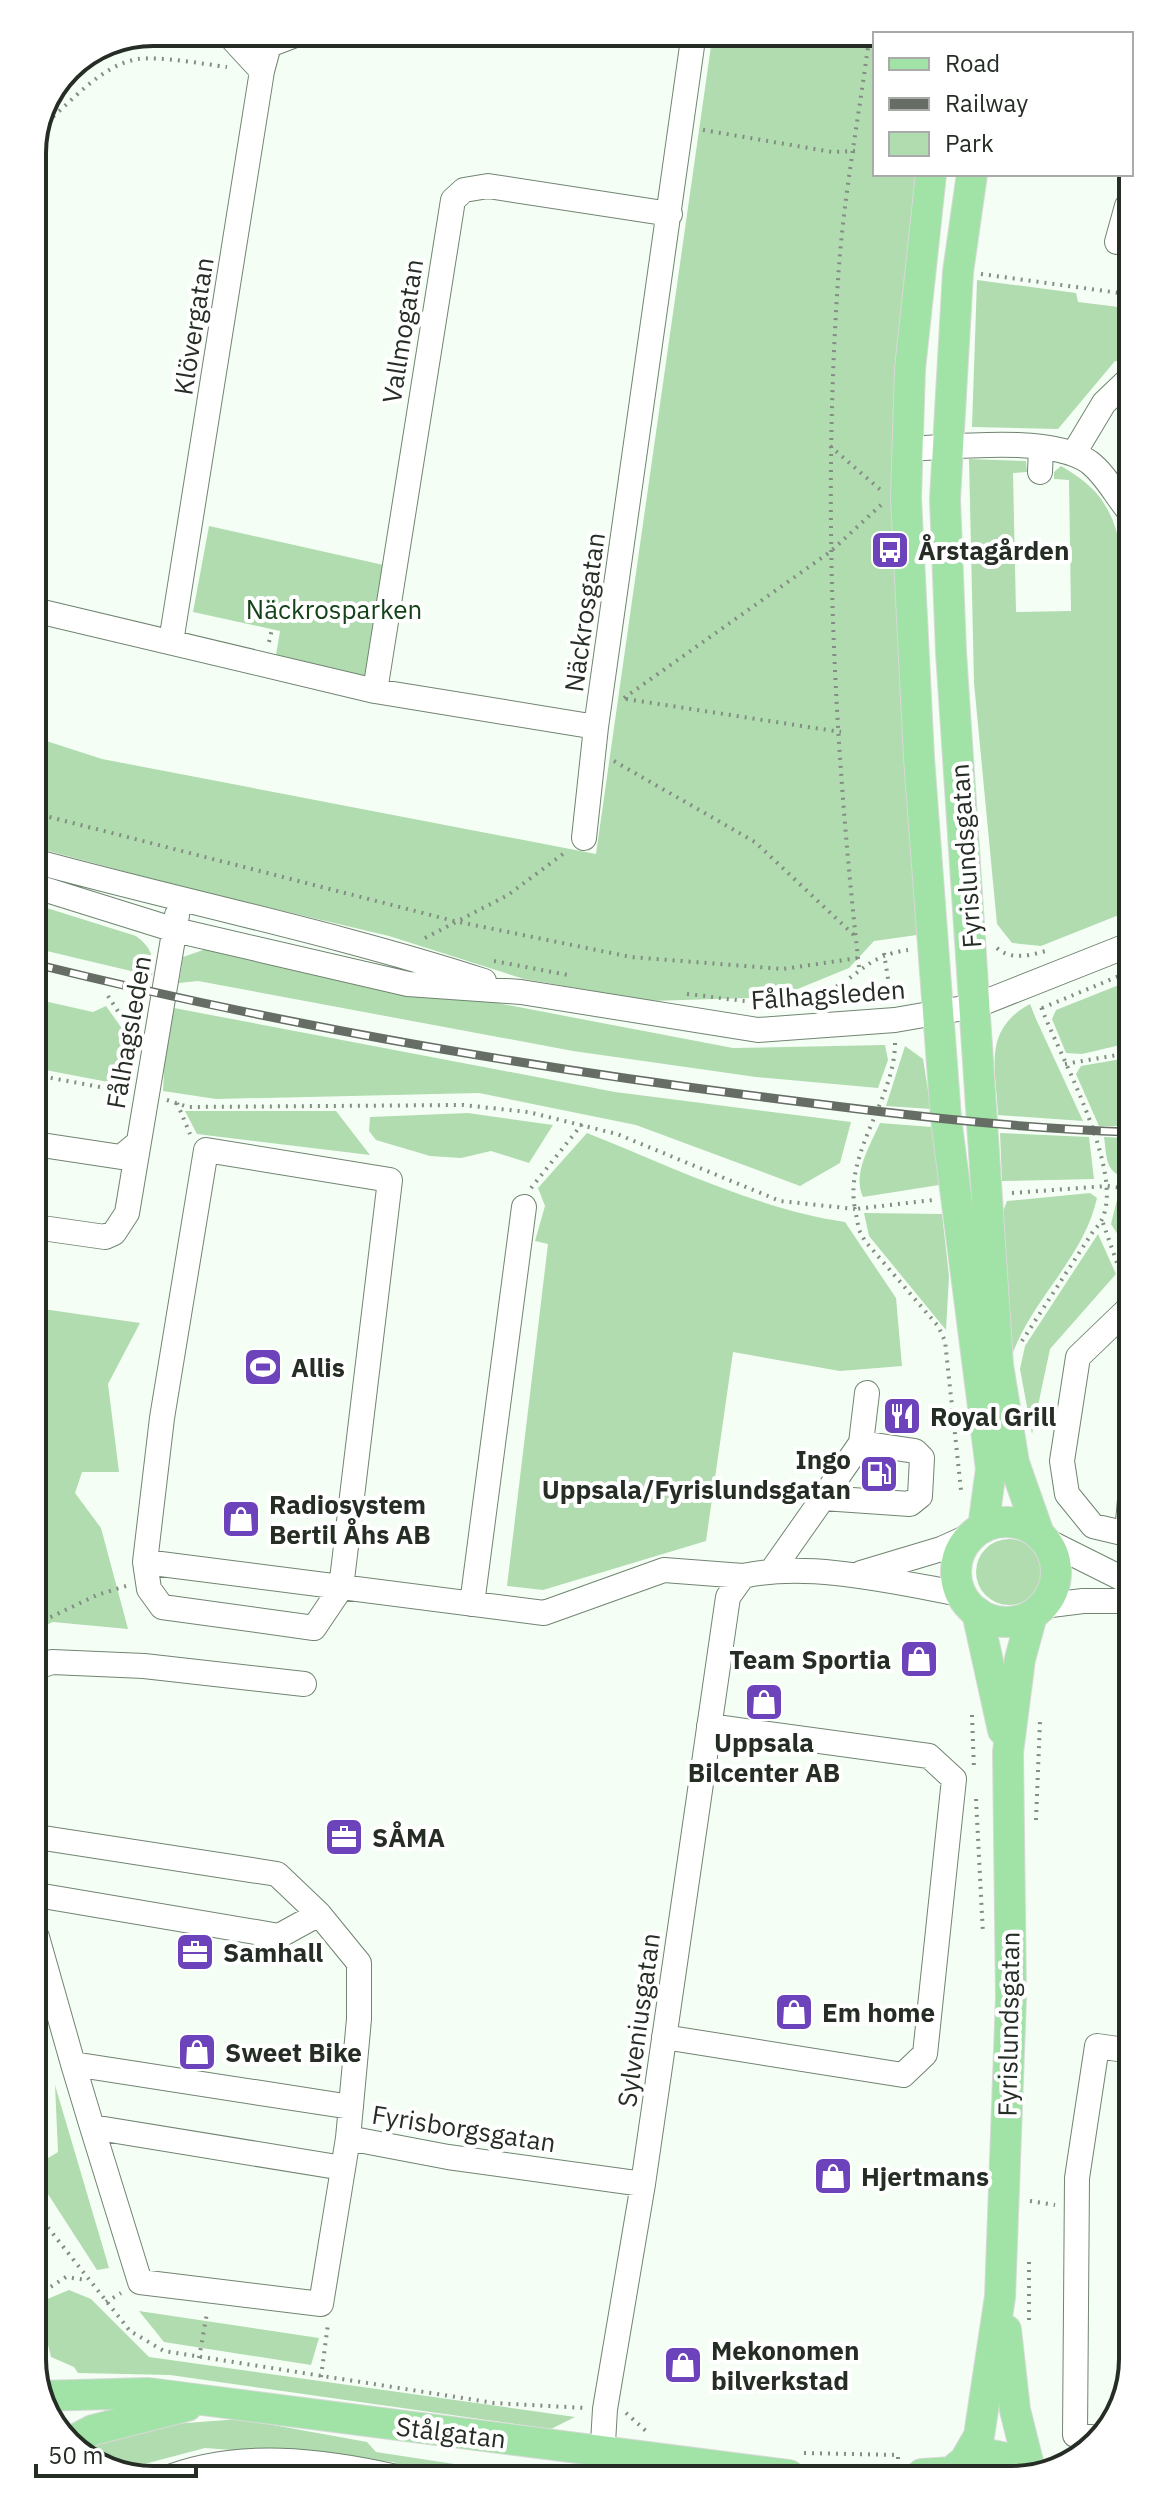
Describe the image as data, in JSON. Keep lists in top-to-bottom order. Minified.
{"streets":{"main road":["Fyrislundsgatan","Stålgatan"],"street":["Klövergatan","Vallmogatan","Näckrosgatan","Fålhagsleden","Sylveniusgatan","Fyrisborgsgatan"]},"crossings":[["Klövergatan","Näckrosgatan"],["Vallmogatan","Näckrosgatan"],["Fyrislundsgatan","Fålhagsleden"],["Sylveniusgatan","Fyrisborgsgatan"],["Sylveniusgatan","Stålgatan"]],"parks":["Näckrosparken"],"places":{"bus stop":["Årstagården"],"sports":["Allis"],"restaurant":["Royal Grill"],"fuel station":["Ingo Uppsala/Fyrislundsgatan"],"shop":["Radiosystem Bertil Åhs AB","Team Sportia","Uppsala Bilcenter AB","Em home","Sweet Bike","Hjertmans","Mekonomen bilverkstad"],"office":["SÅMA","Samhall"]},"legend":["Road","Railway","Park"],"scale_bar":"50 m"}
